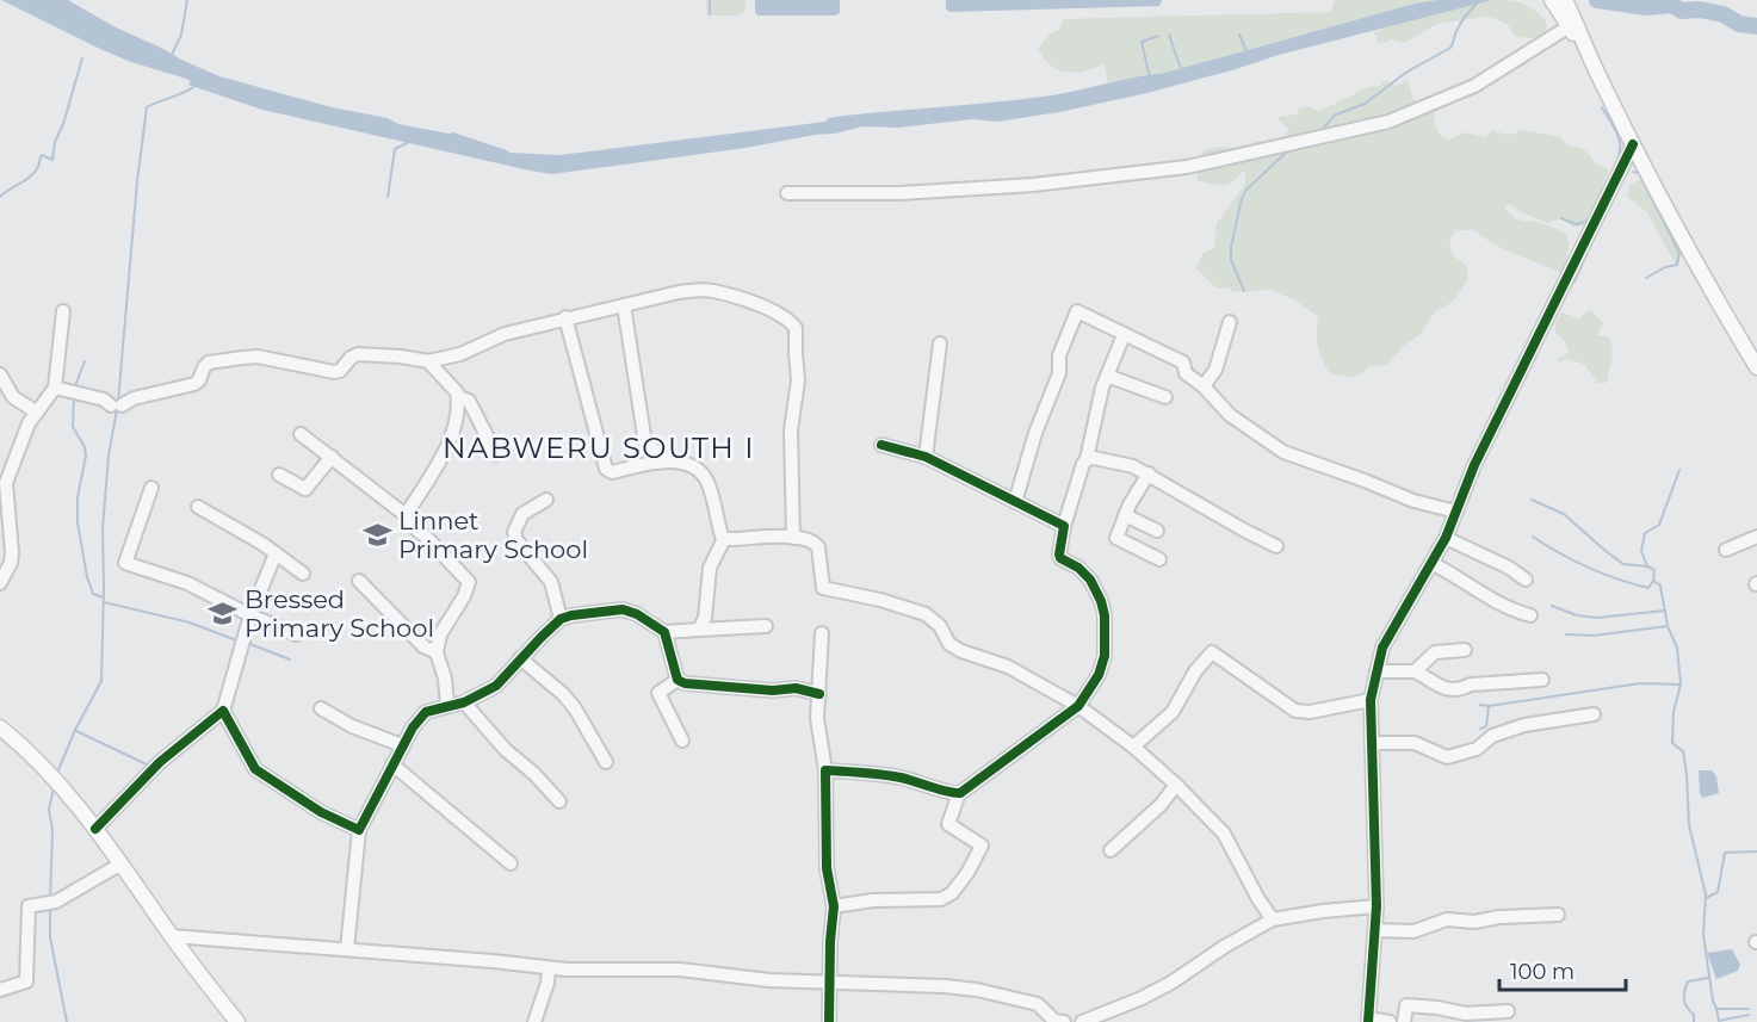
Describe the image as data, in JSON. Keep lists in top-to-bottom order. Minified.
{"districts":["NABWERU SOUTH I"],"places":{"school or university":["Linnet Primary School","Bressed Primary School"]},"scale_bar":"100 m"}
